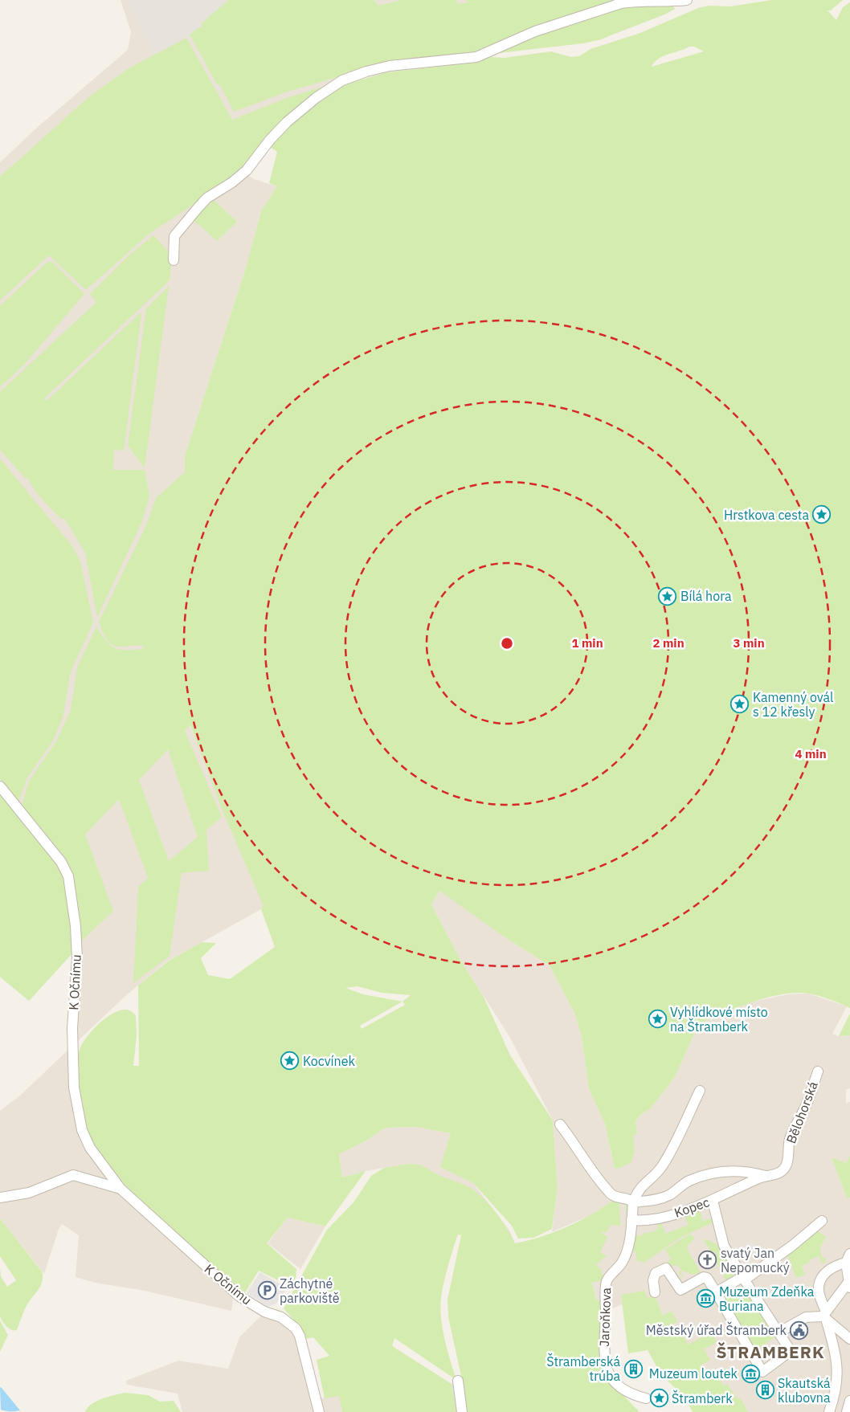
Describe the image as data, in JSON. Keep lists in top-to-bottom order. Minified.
{"streets":{"street":["K Očnímu","Bělohorská","Kopec","Jaroňkova"]},"crossings":[["Bělohorská","Kopec"],["Kopec","Jaroňkova"]],"districts":["ŠTRAMBERK"],"places":{"place":["Hrstkova cesta","Bílá hora","Kamenný ovál s 12 křesly","Vyhlídkové místo na Štramberk","Kocvínek","Štramberk"],"church":["svatý Jan Nepomucký"],"parking":["Záchytné parkoviště"],"museum":["Muzeum Zdeňka Buriana","Muzeum loutek"],"public building":["Městský úřad Štramberk"],"building":["Štramberská trúba","Skautská klubovna"]},"rings":["1 min","2 min","3 min","4 min"]}
